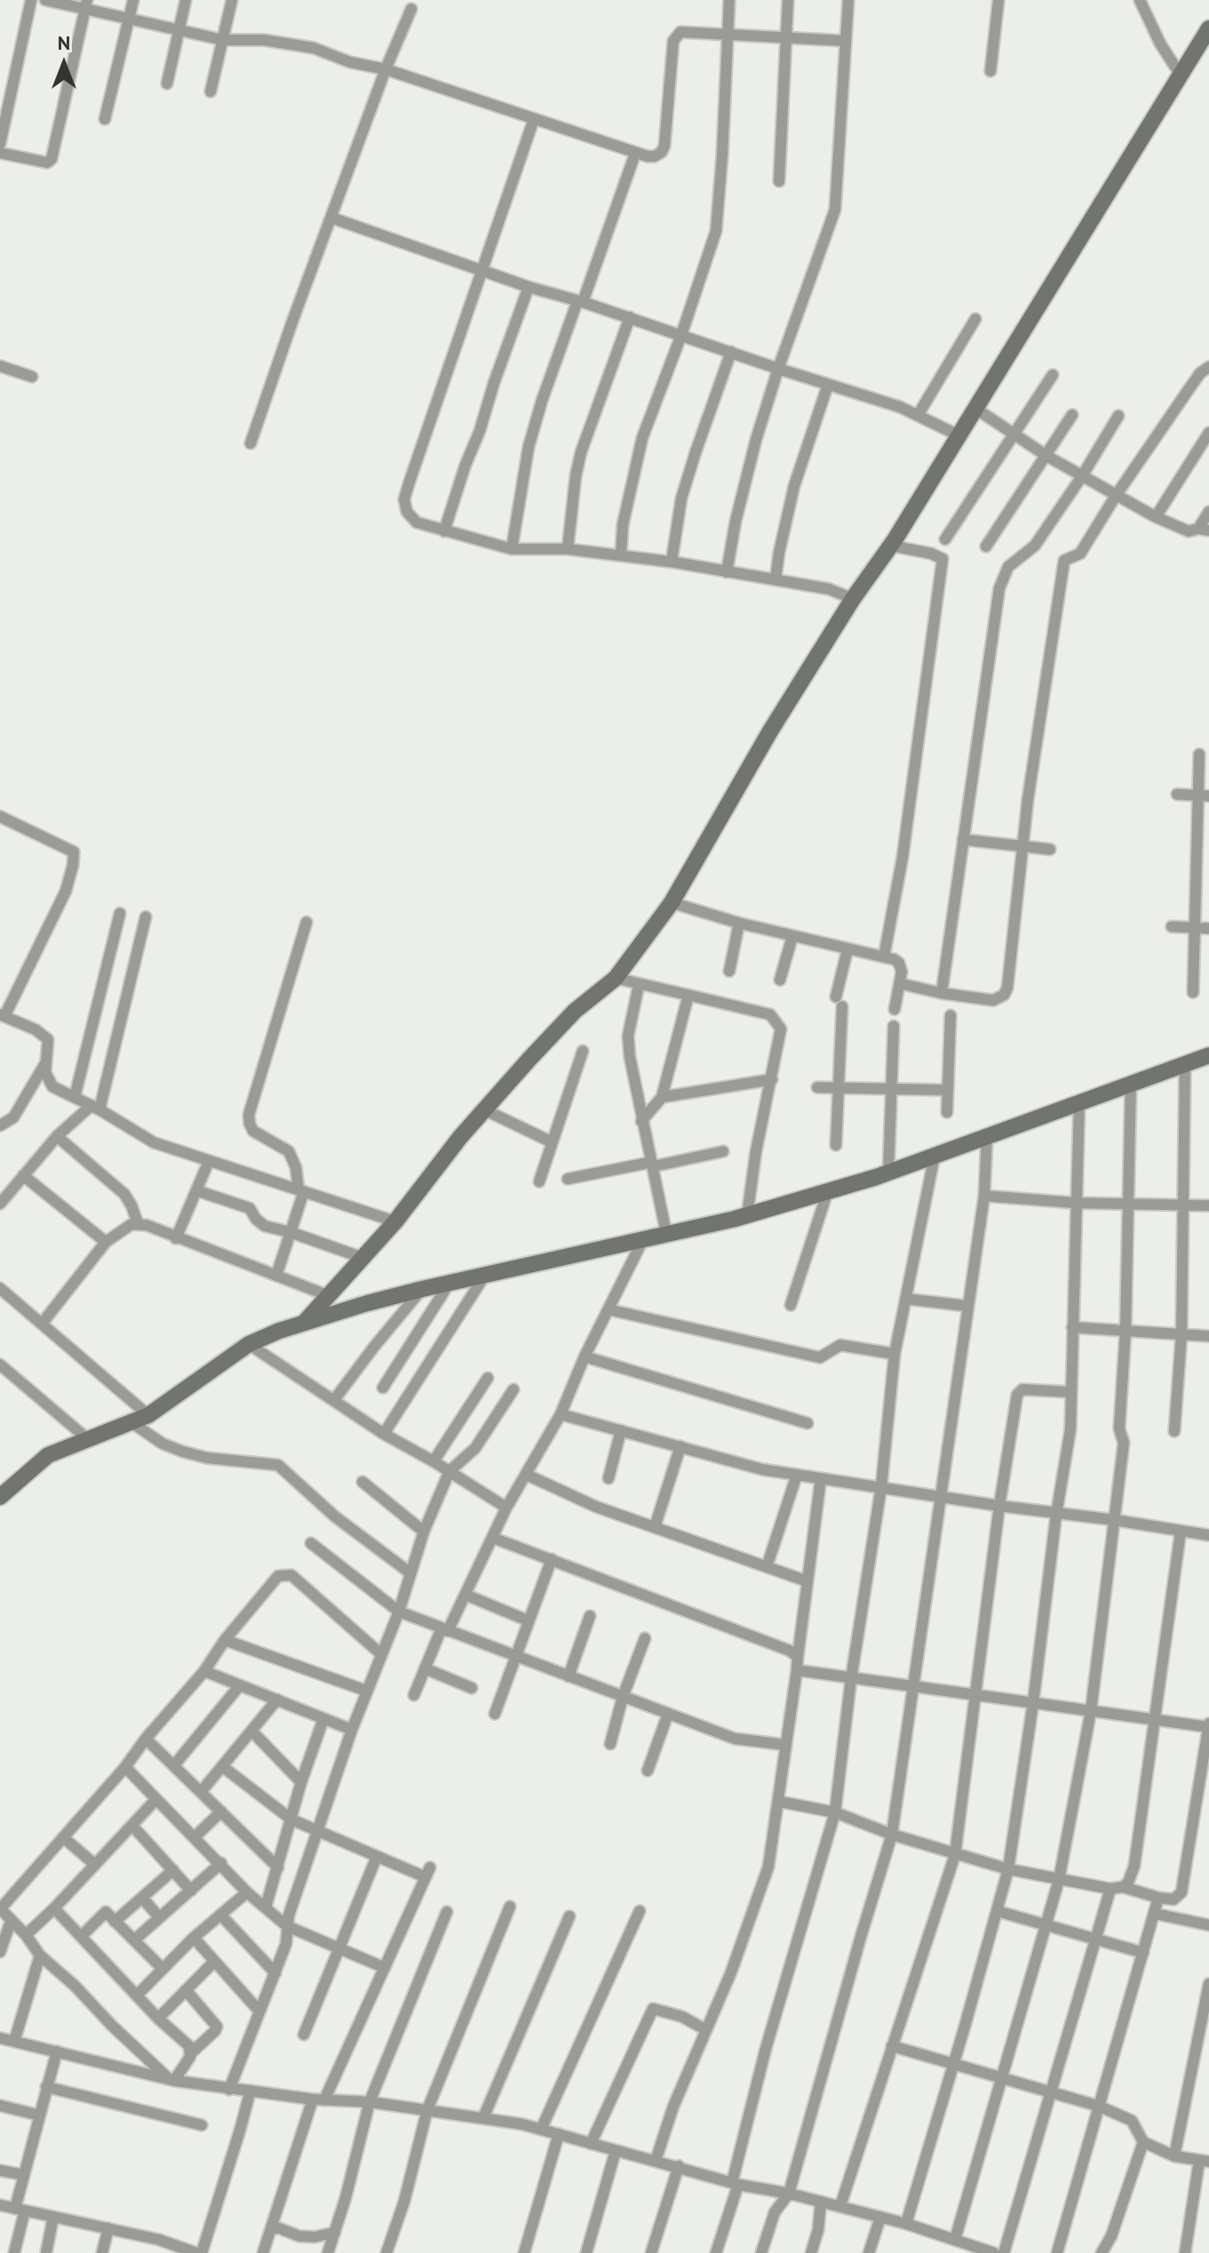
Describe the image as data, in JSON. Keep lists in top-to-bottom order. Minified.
{"north":"top"}
